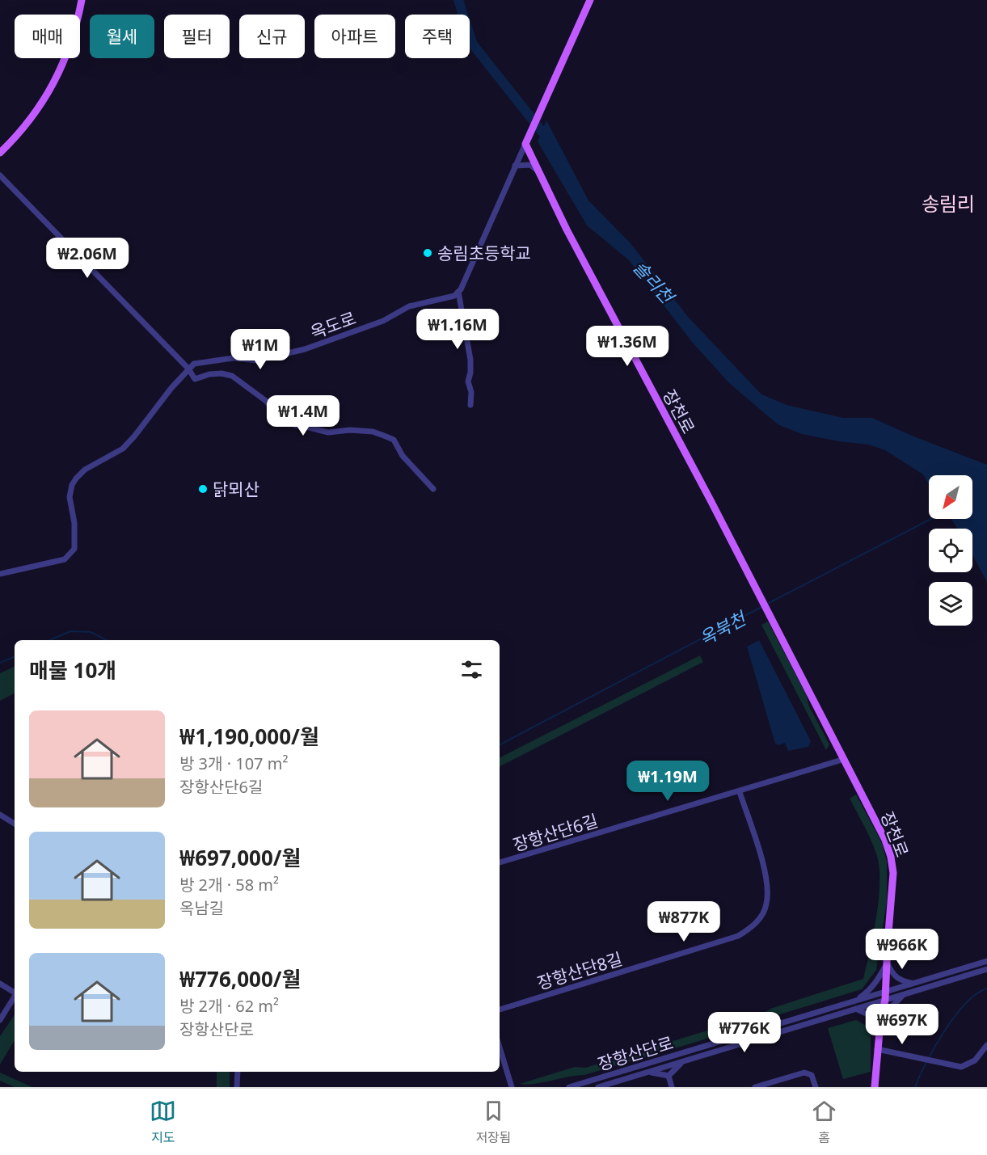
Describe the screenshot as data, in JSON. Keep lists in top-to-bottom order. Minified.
{"streets":{"main road":["장천로"],"street":["옥도로","장항산단6길","장항산단8길","장항산단로"]},"crossings":[["장천로","장항산단6길"],["장천로","장항산단로"],["장항산단6길","장항산단8길"]],"districts":["송림리"],"water":["솔리천","옥북천"],"places":["송림초등학교","닭뫼산"],"north":"bottom left","page":{"chip":["매매","월세","필터","신규","아파트","주택"],"price":["₩2.06M","₩1.16M","₩1.36M","₩1M","₩1.4M","₩1.19M","₩877K","₩966K","₩697K","₩776K"],"heading":"매물 10개","list":[{"name":"₩1,190,000/월","note":"방 3개 · 107 m² · 장항산단6길"},{"name":"₩697,000/월","note":"방 2개 · 58 m² · 옥남길"},{"name":"₩776,000/월","note":"방 2개 · 62 m² · 장항산단로"}],"tabs":["지도","저장됨","홈"]}}
